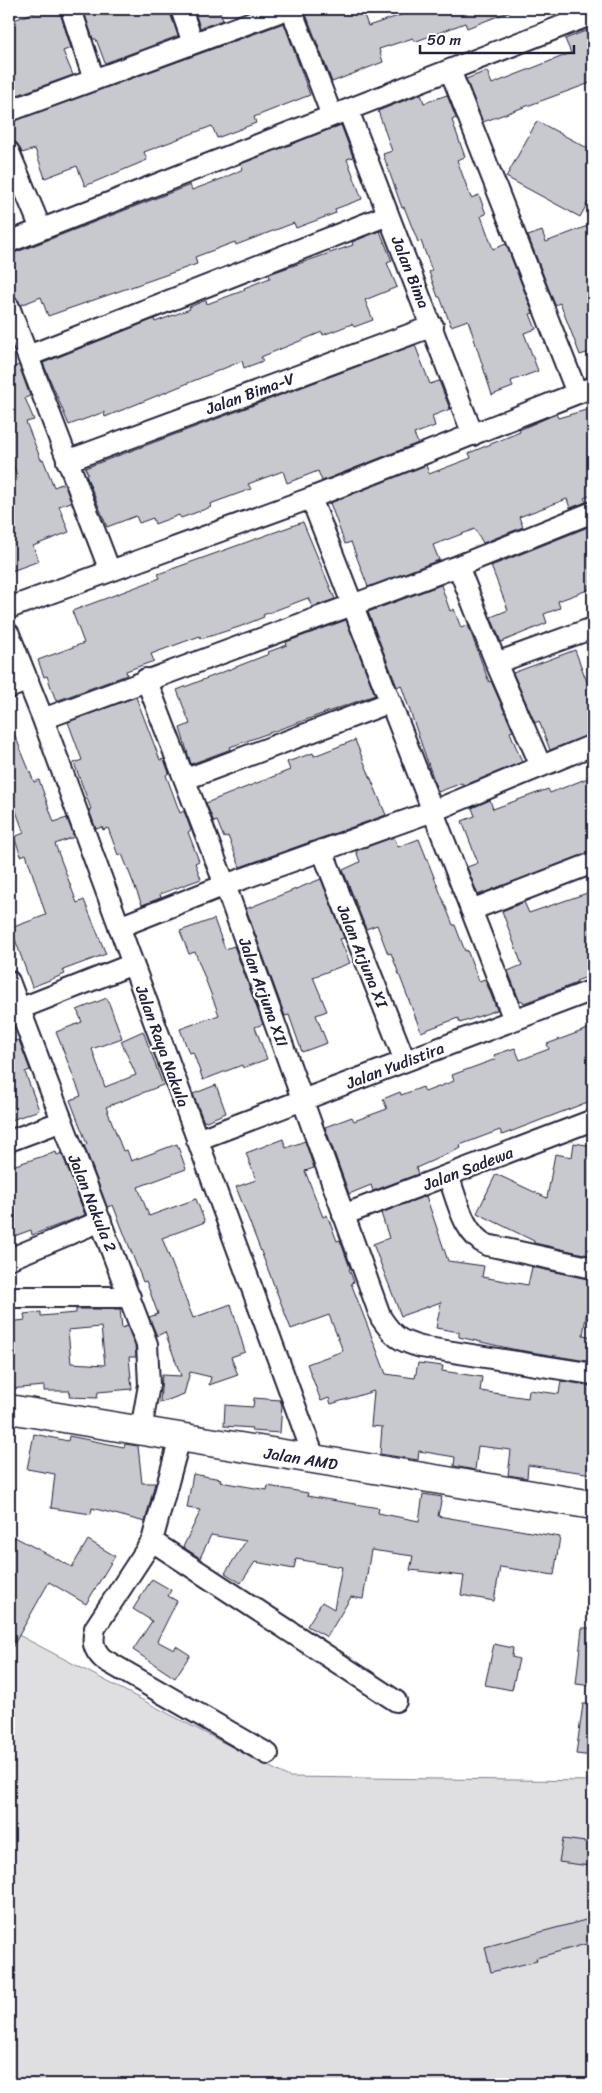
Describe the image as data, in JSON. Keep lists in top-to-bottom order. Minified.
{"streets":{"street":["Jalan Bima","Jalan Bima-V","Jalan Arjuna XI","Jalan Arjuna XII","Jalan Raya Nakula","Jalan Yudistira","Jalan Sadewa","Jalan Nakula 2","Jalan AMD"]},"crossings":[["Jalan Bima","Jalan Bima-V"],["Jalan Arjuna XI","Jalan Yudistira"],["Jalan Arjuna XII","Jalan Yudistira"],["Jalan Arjuna XII","Jalan Sadewa"],["Jalan Raya Nakula","Jalan Yudistira"],["Jalan Raya Nakula","Jalan AMD"],["Jalan Nakula 2","Jalan AMD"]],"scale_bar":"50 m"}
